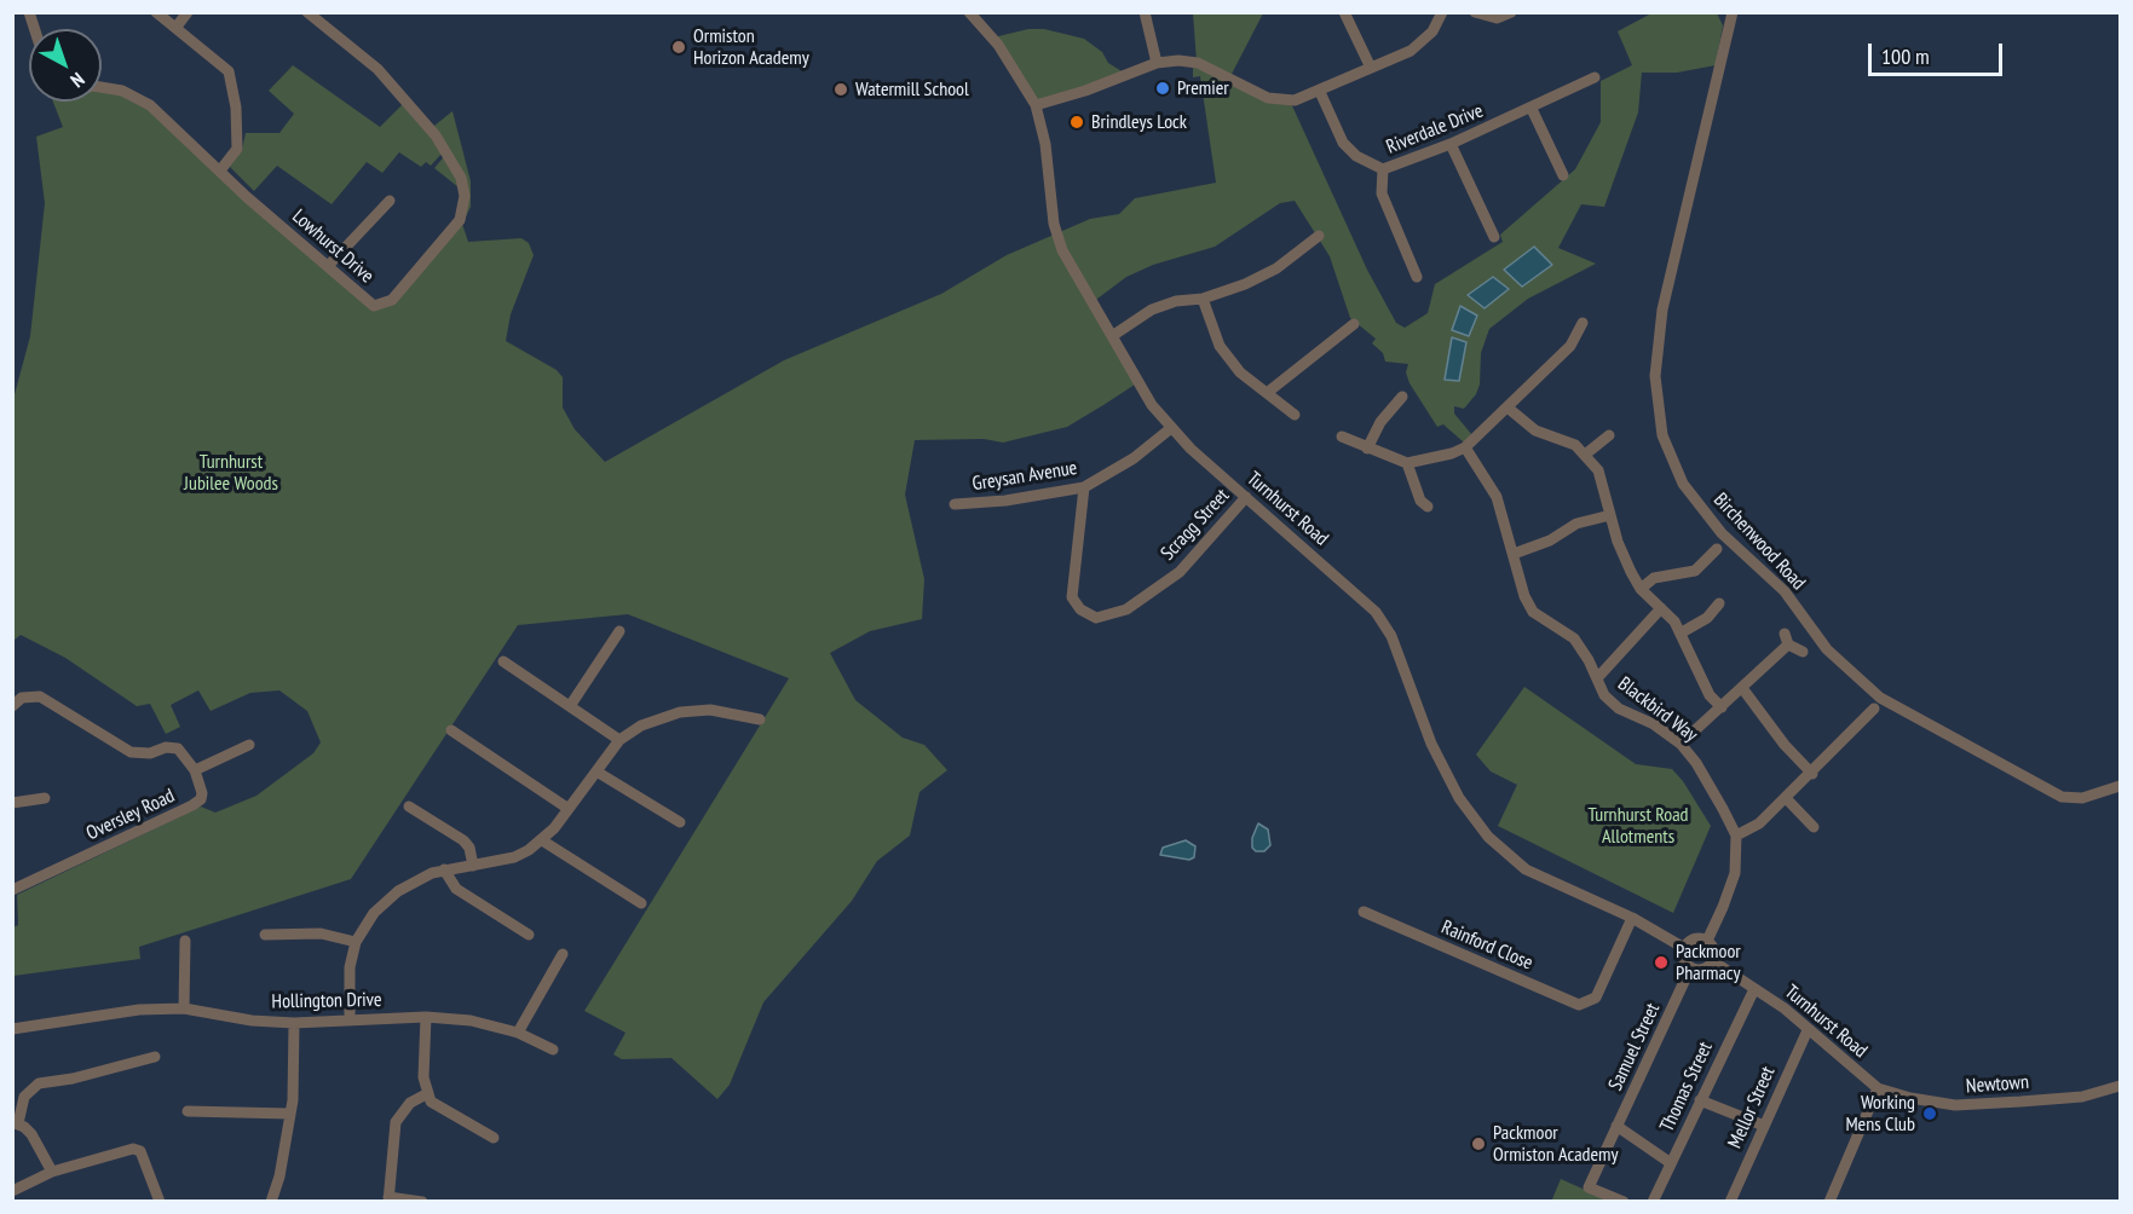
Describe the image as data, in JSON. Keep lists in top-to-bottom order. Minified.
{"streets":{"street":["Riverdale Drive","Lowhurst Drive","Greysan Avenue","Turnhurst Road","Scragg Street","Birchenwood Road","Blackbird Way","Oversley Road","Rainford Close","Hollington Drive","Samuel Street","Newtown","Thomas Street","Mellor Street"]},"crossings":[["Greysan Avenue","Turnhurst Road"],["Greysan Avenue","Scragg Street"],["Turnhurst Road","Scragg Street"],["Turnhurst Road","Blackbird Way"],["Turnhurst Road","Rainford Close"],["Turnhurst Road","Samuel Street"],["Turnhurst Road","Newtown"],["Turnhurst Road","Thomas Street"],["Turnhurst Road","Mellor Street"],["Blackbird Way","Samuel Street"]],"parks":["Turnhurst Jubilee Woods","Turnhurst Road Allotments"],"places":["Ormiston Horizon Academy","Premier","Watermill School","Brindleys Lock","Packmoor Pharmacy","Working Mens Club","Packmoor Ormiston Academy"],"scale_bar":"100 m","north":"bottom right"}
